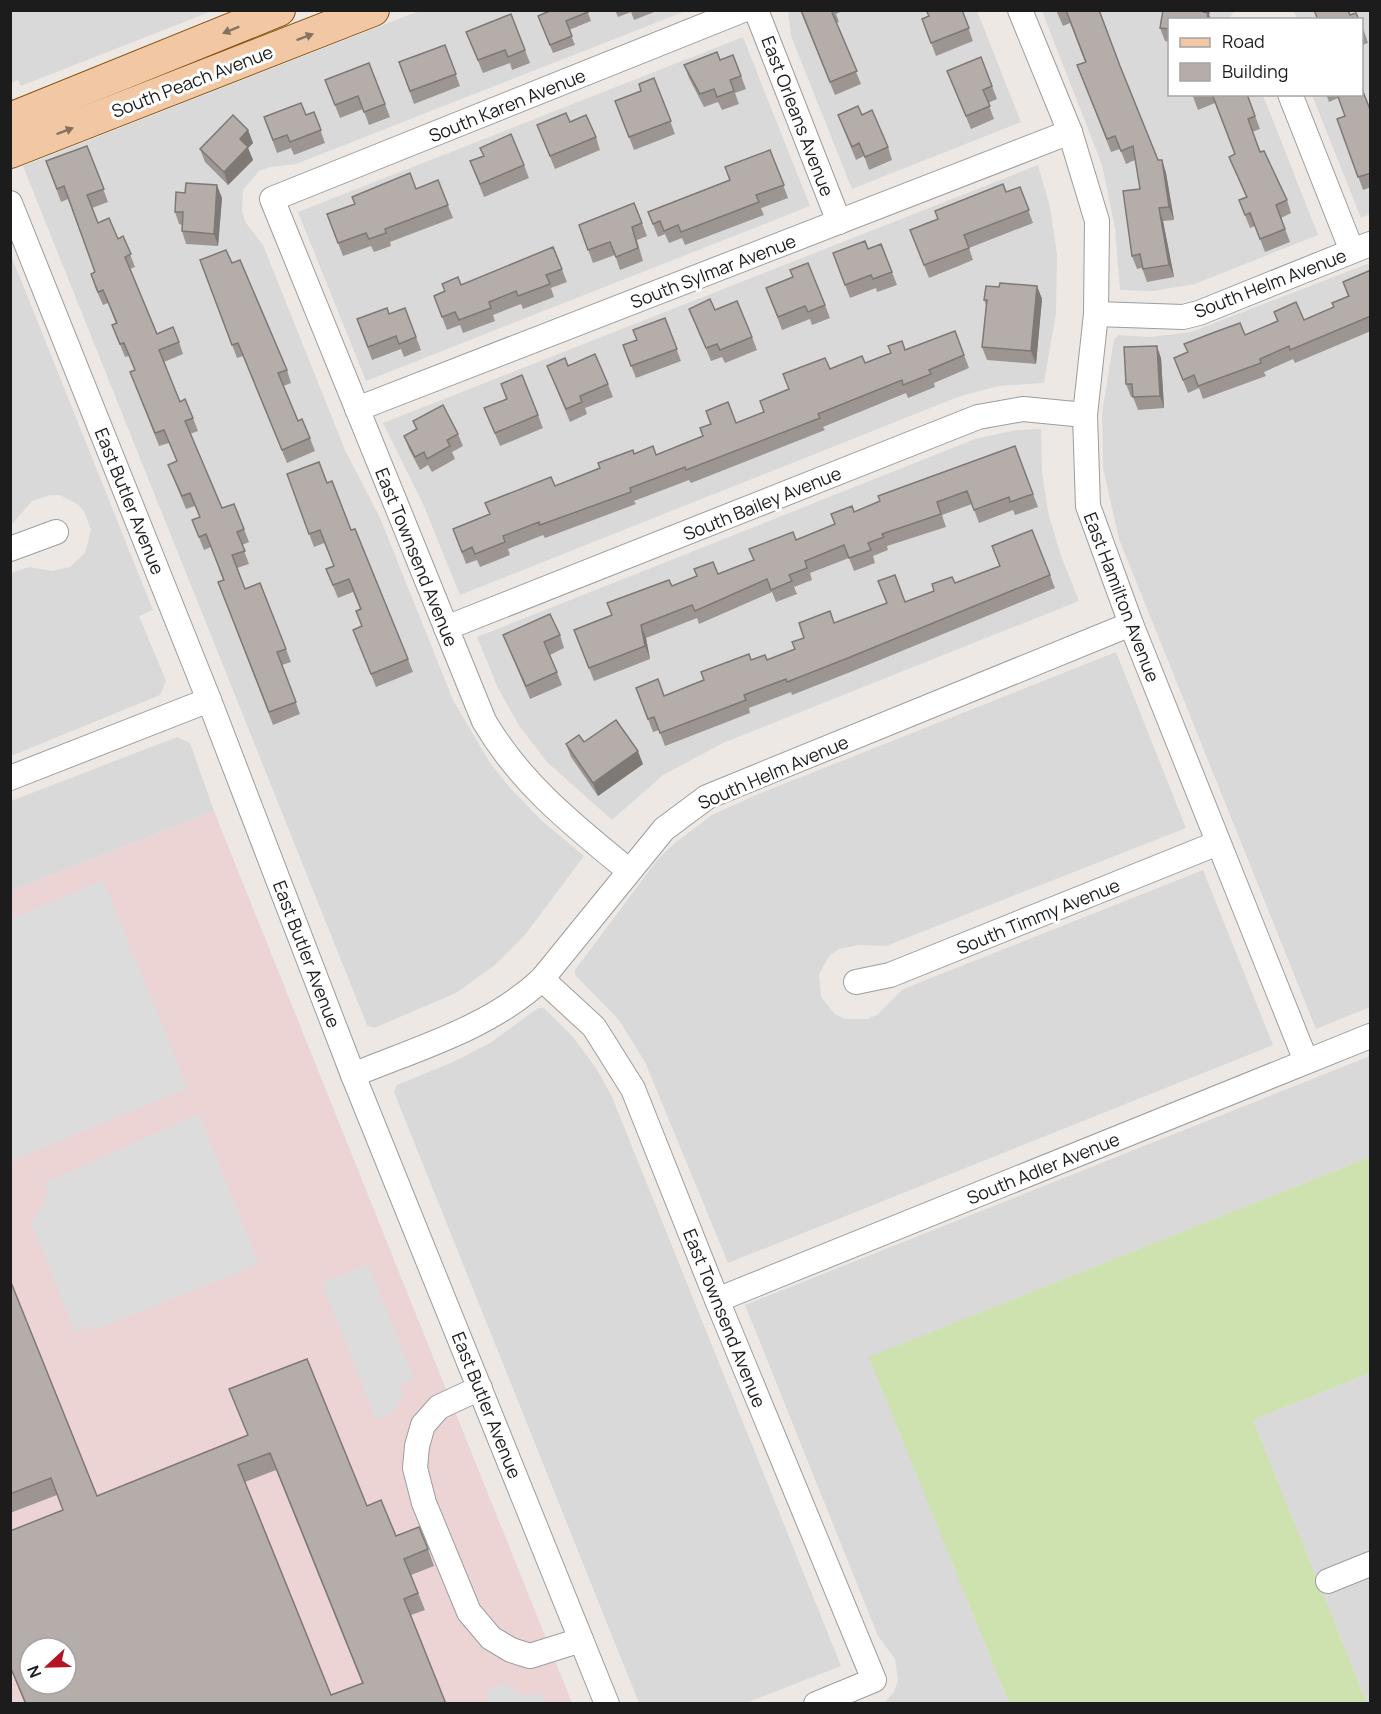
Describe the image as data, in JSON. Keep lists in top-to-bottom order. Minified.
{"streets":{"main road":["South Peach Avenue"],"street":["South Karen Avenue","East Orleans Avenue","South Sylmar Avenue","South Helm Avenue","East Butler Avenue","South Bailey Avenue","East Townsend Avenue","East Hamilton Avenue","South Timmy Avenue","South Adler Avenue"]},"crossings":[["South Karen Avenue","East Townsend Avenue"],["East Orleans Avenue","South Sylmar Avenue"],["South Sylmar Avenue","East Townsend Avenue"],["South Sylmar Avenue","East Hamilton Avenue"],["South Helm Avenue","East Butler Avenue"],["South Helm Avenue","East Townsend Avenue"],["South Helm Avenue","East Hamilton Avenue"],["South Bailey Avenue","East Townsend Avenue"],["South Bailey Avenue","East Hamilton Avenue"],["East Townsend Avenue","South Adler Avenue"],["East Hamilton Avenue","South Timmy Avenue"],["East Hamilton Avenue","South Adler Avenue"]],"legend":["Road","Building"],"north":"left"}
